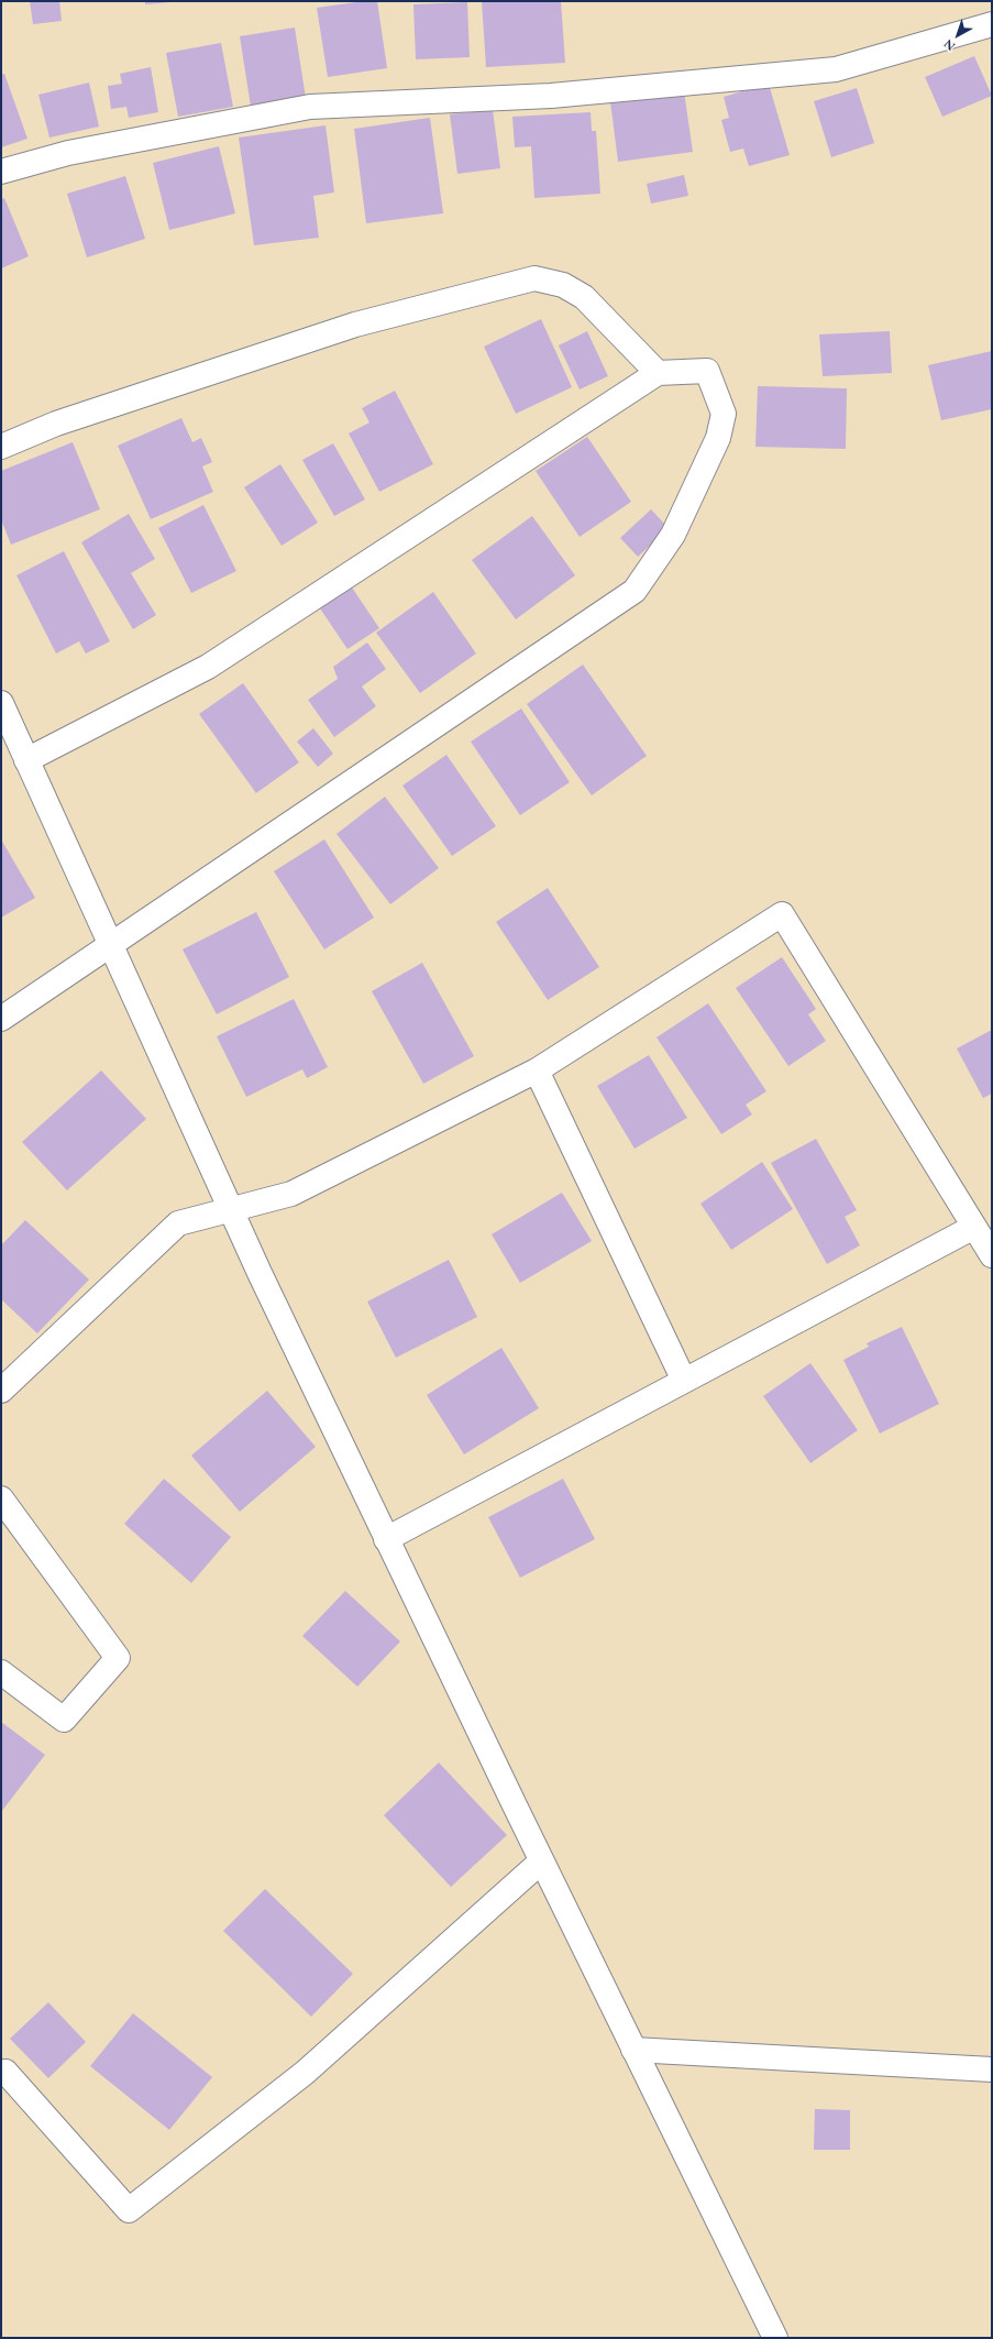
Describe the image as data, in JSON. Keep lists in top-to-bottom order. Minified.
{"north":"bottom left"}
